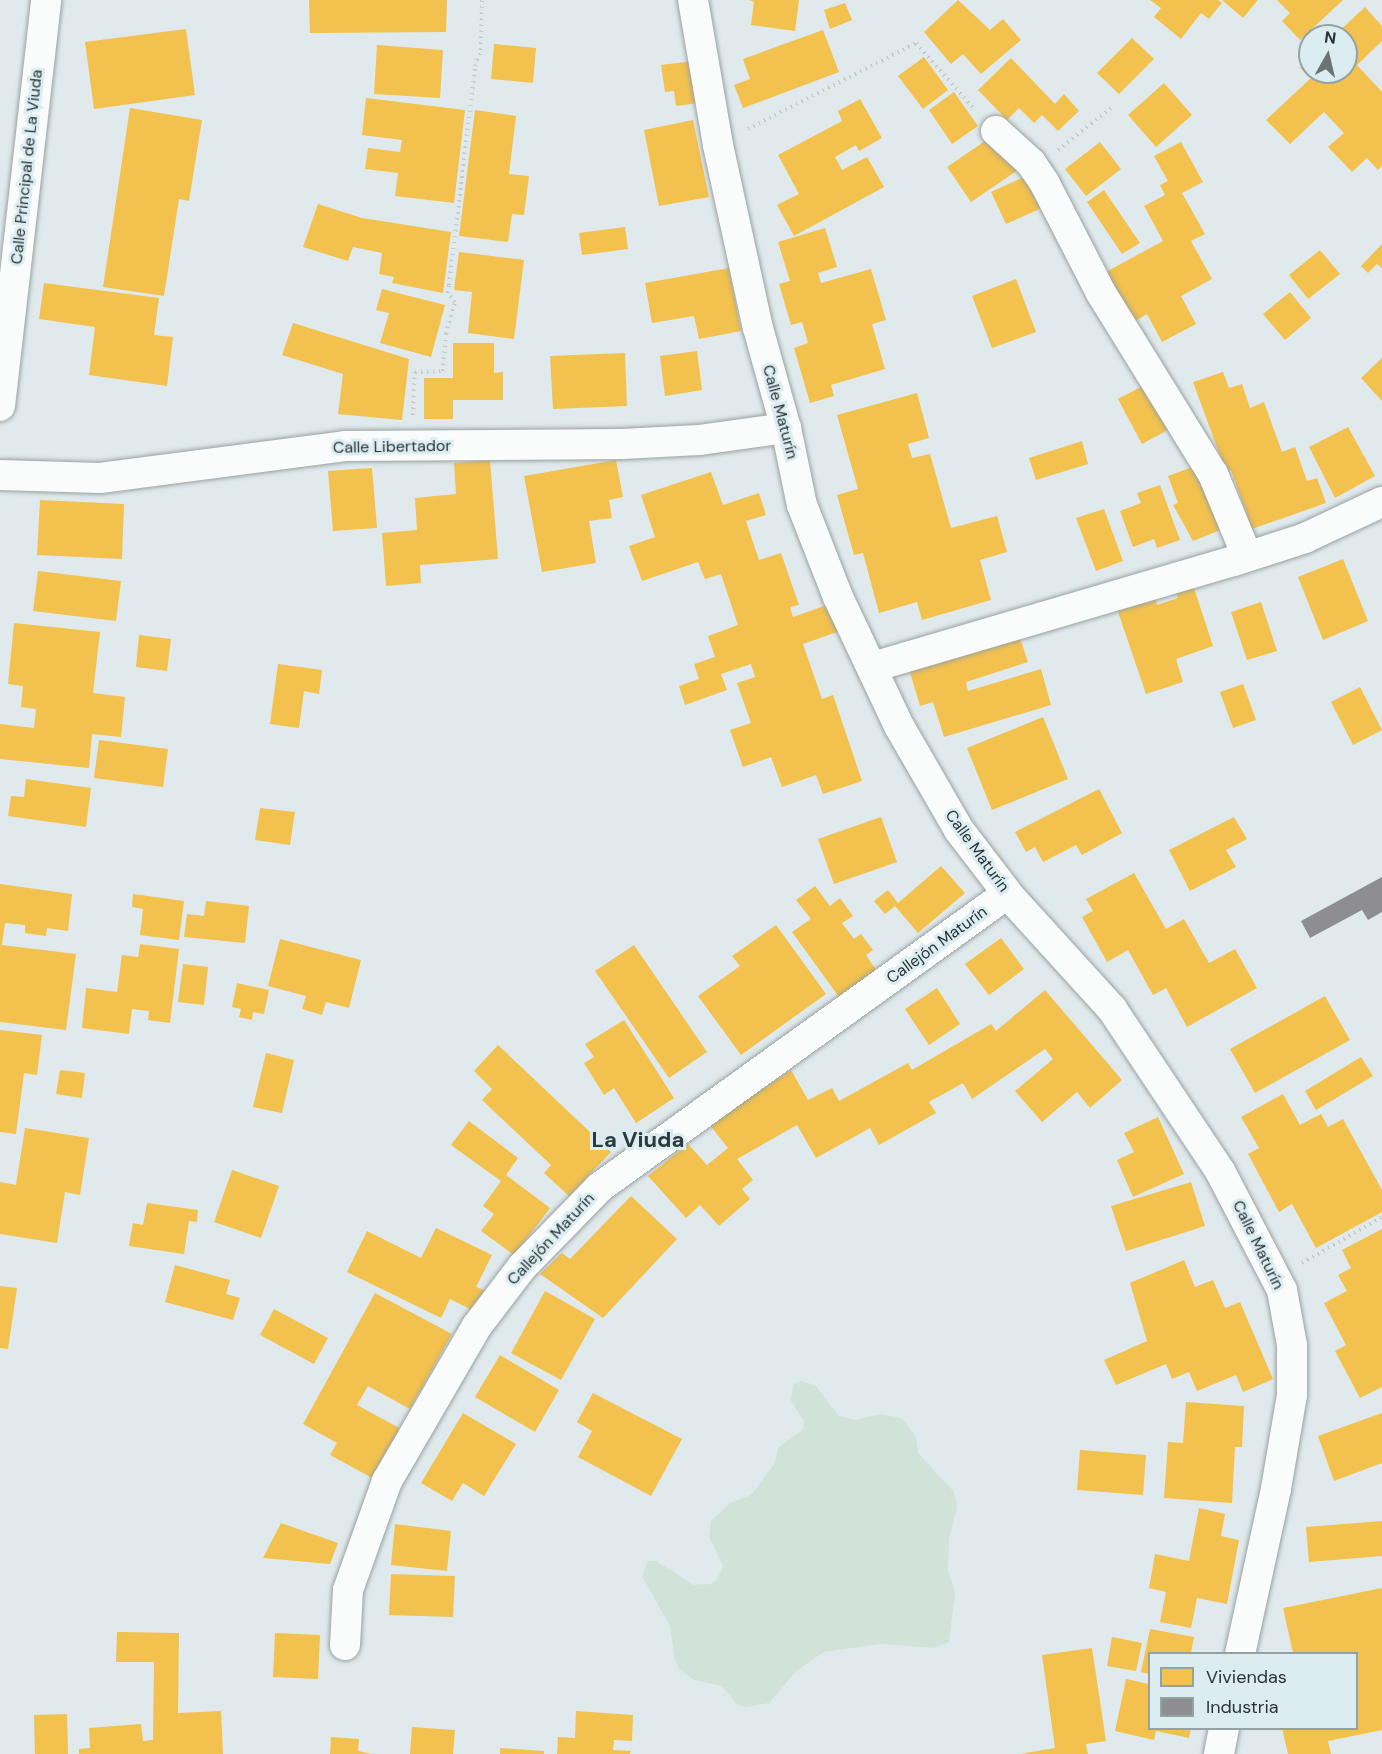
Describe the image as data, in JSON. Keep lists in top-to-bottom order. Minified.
{"streets":{"street":["Calle Principal de La Viuda","Calle Maturín","Calle Libertador","Callejón Maturín"]},"crossings":[["Calle Maturín","Calle Libertador"],["Calle Maturín","Callejón Maturín"]],"districts":["La Viuda"],"legend":["Viviendas","Industria"],"north":"top"}
